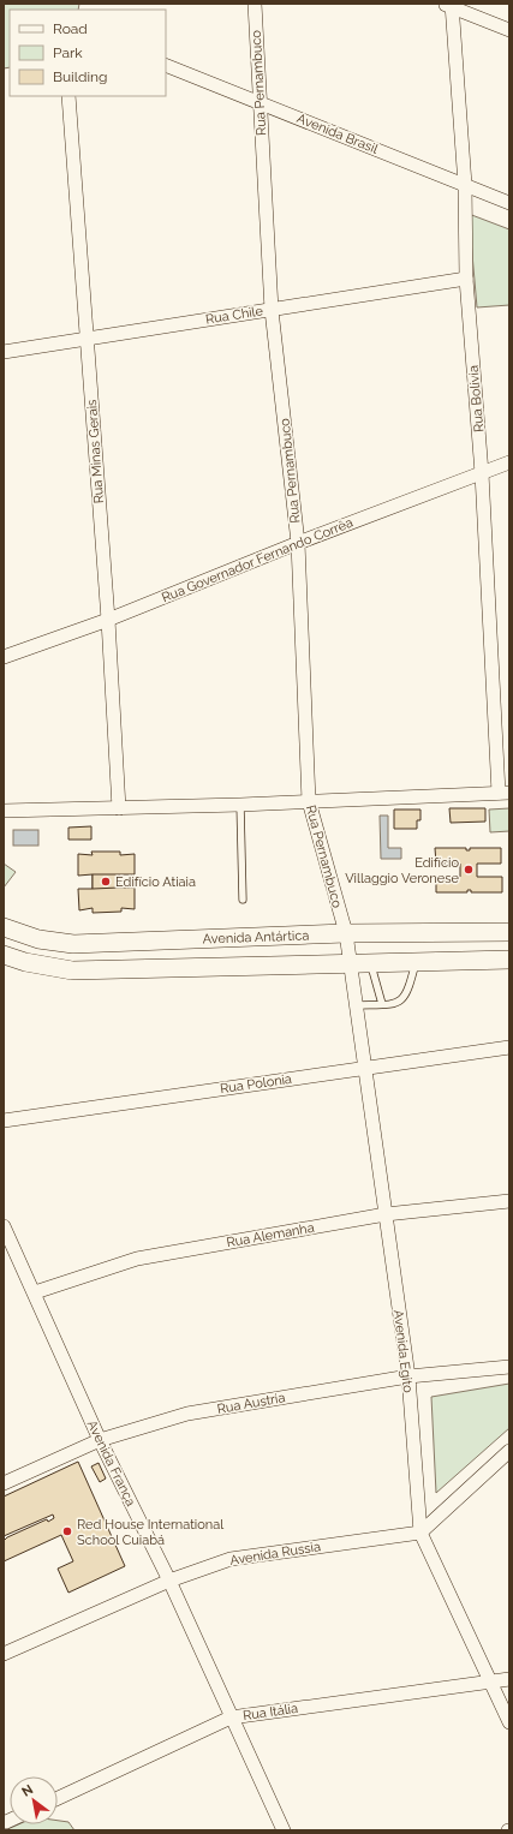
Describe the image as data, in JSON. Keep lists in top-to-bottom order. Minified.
{"streets":{"main road":["Avenida Antártica"],"street":["Rua Pernambuco","Avenida Brasil","Rua Chile","Rua Bolívia","Rua Minas Gerais","Rua Governador Fernando Corrêa","Rua Polonia","Rua Alemanha","Avenida Egito","Rua Austria","Avenida França","Avenida Russia","Rua Itália"]},"crossings":[["Rua Pernambuco","Avenida Brasil"],["Rua Pernambuco","Rua Chile"],["Rua Pernambuco","Rua Governador Fernando Corrêa"],["Rua Pernambuco","Avenida Antártica"],["Rua Pernambuco","Avenida Egito"],["Avenida Brasil","Rua Bolívia"],["Rua Chile","Rua Bolívia"],["Rua Chile","Rua Minas Gerais"],["Rua Bolívia","Rua Governador Fernando Corrêa"],["Rua Minas Gerais","Rua Governador Fernando Corrêa"],["Rua Polonia","Avenida Egito"],["Rua Alemanha","Avenida Egito"],["Rua Alemanha","Avenida França"],["Avenida Egito","Rua Austria"],["Avenida Egito","Avenida Russia"],["Avenida Egito","Rua Itália"],["Rua Austria","Avenida França"],["Avenida França","Avenida Russia"],["Avenida França","Rua Itália"]],"places":["Edifício Villaggio Veronese","Edifício Atiaia","Red House International School Cuiabá"],"legend":["Road","Park","Building"],"north":"top left"}
